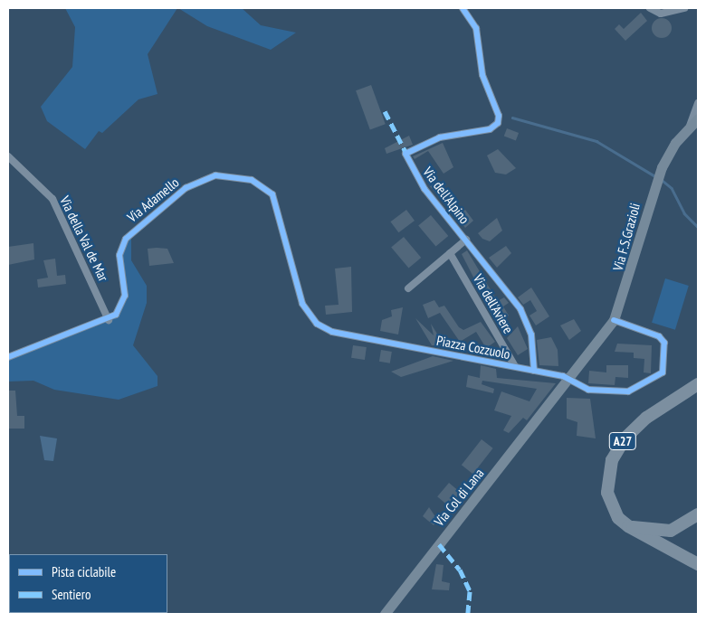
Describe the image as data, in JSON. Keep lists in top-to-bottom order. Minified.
{"streets":{"highway":["A27"],"main road":["Via F.S.Grazioli","Via Col di Lana"],"street":["Via dell'Alpino","Via Adamello","Via della Val de Mar","Via dell'Aviere","Piazza Cozzuolo"]},"crossings":[["Via dell'Alpino","Piazza Cozzuolo"],["Via Adamello","Via della Val de Mar"],["Via Adamello","Piazza Cozzuolo"],["Via F.S.Grazioli","Piazza Cozzuolo"],["Via F.S.Grazioli","Via Col di Lana"],["Via dell'Aviere","Piazza Cozzuolo"],["Piazza Cozzuolo","Via Col di Lana"]],"legend":["Pista ciclabile","Sentiero"]}
